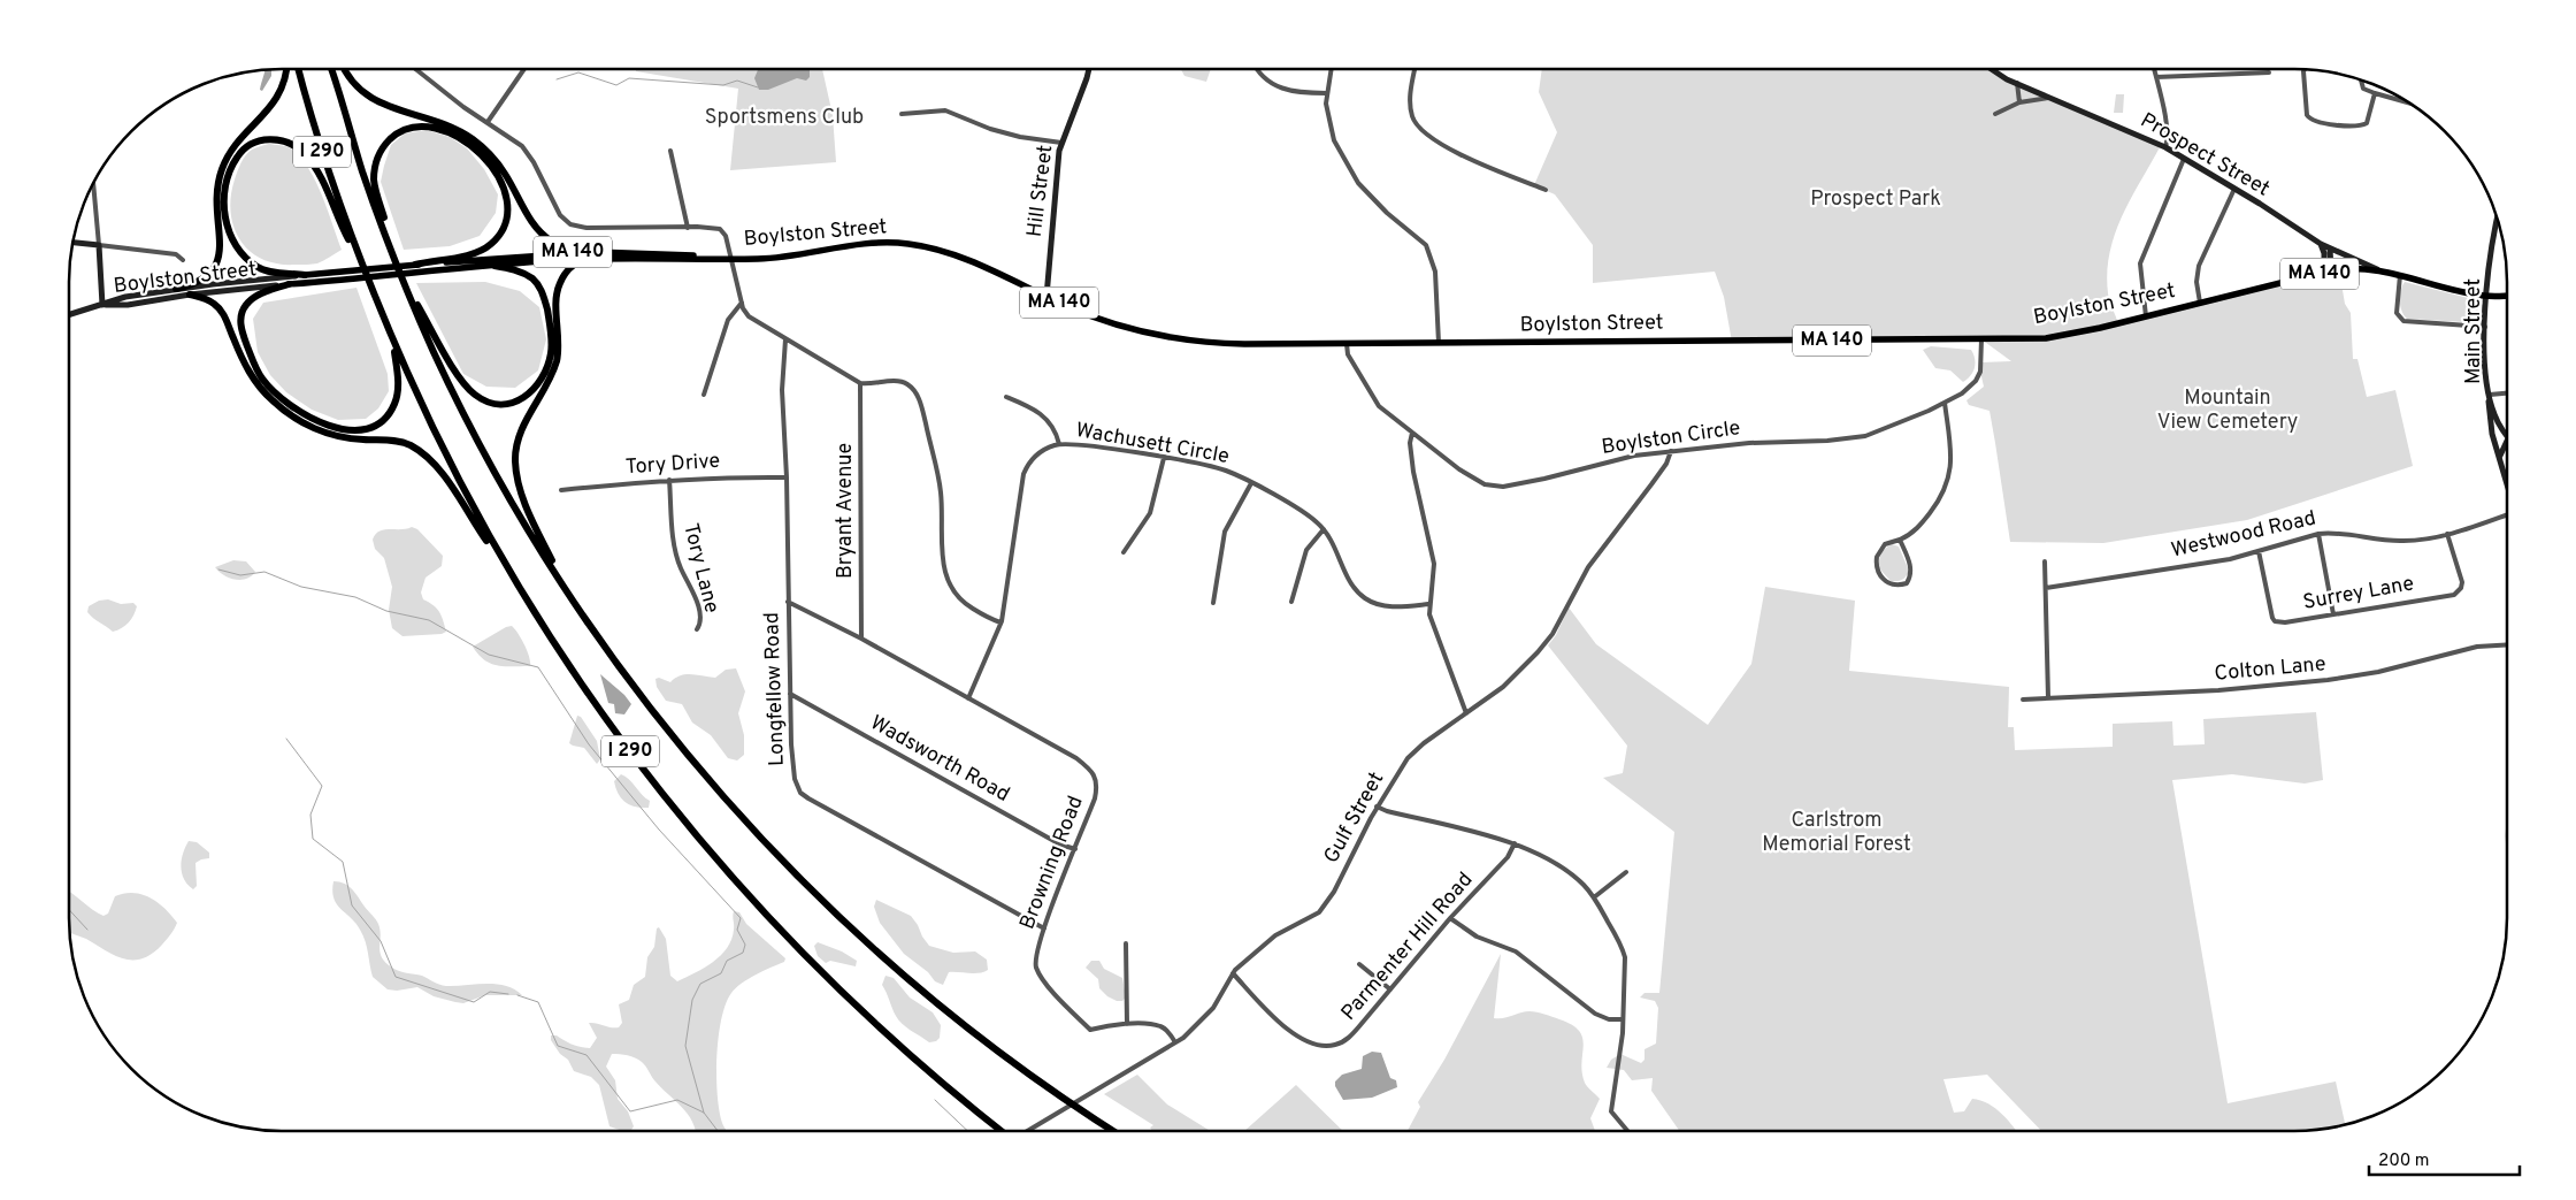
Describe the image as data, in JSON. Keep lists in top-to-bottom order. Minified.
{"streets":{"highway":["I 290"],"main road":["Prospect Street","Hill Street","Boylston Street","MA 140","Main Street"],"street":["Boylston Circle","Wachusett Circle","Tory Drive","Bryant Avenue","Westwood Road","Tory Lane","Surrey Lane","Colton Lane","Longfellow Road","Wadsworth Road","Gulf Street","Browning Road","Parmenter Hill Road"]},"crossings":[["Prospect Street","Boylston Street"],["Hill Street","Boylston Street"],["Boylston Street","MA 140"],["Boylston Street","Main Street"],["Boylston Street","Boylston Circle"],["MA 140","Main Street"],["Boylston Circle","Gulf Street"],["Wachusett Circle","Browning Road"],["Tory Drive","Tory Lane"],["Tory Drive","Longfellow Road"],["Bryant Avenue","Browning Road"],["Westwood Road","Surrey Lane"],["Longfellow Road","Wadsworth Road"],["Longfellow Road","Browning Road"],["Wadsworth Road","Browning Road"],["Gulf Street","Browning Road"],["Gulf Street","Parmenter Hill Road"]],"parks":["Sportsmens Club","Prospect Park","Mountain View Cemetery","Carlstrom Memorial Forest"],"scale_bar":"200 m"}
